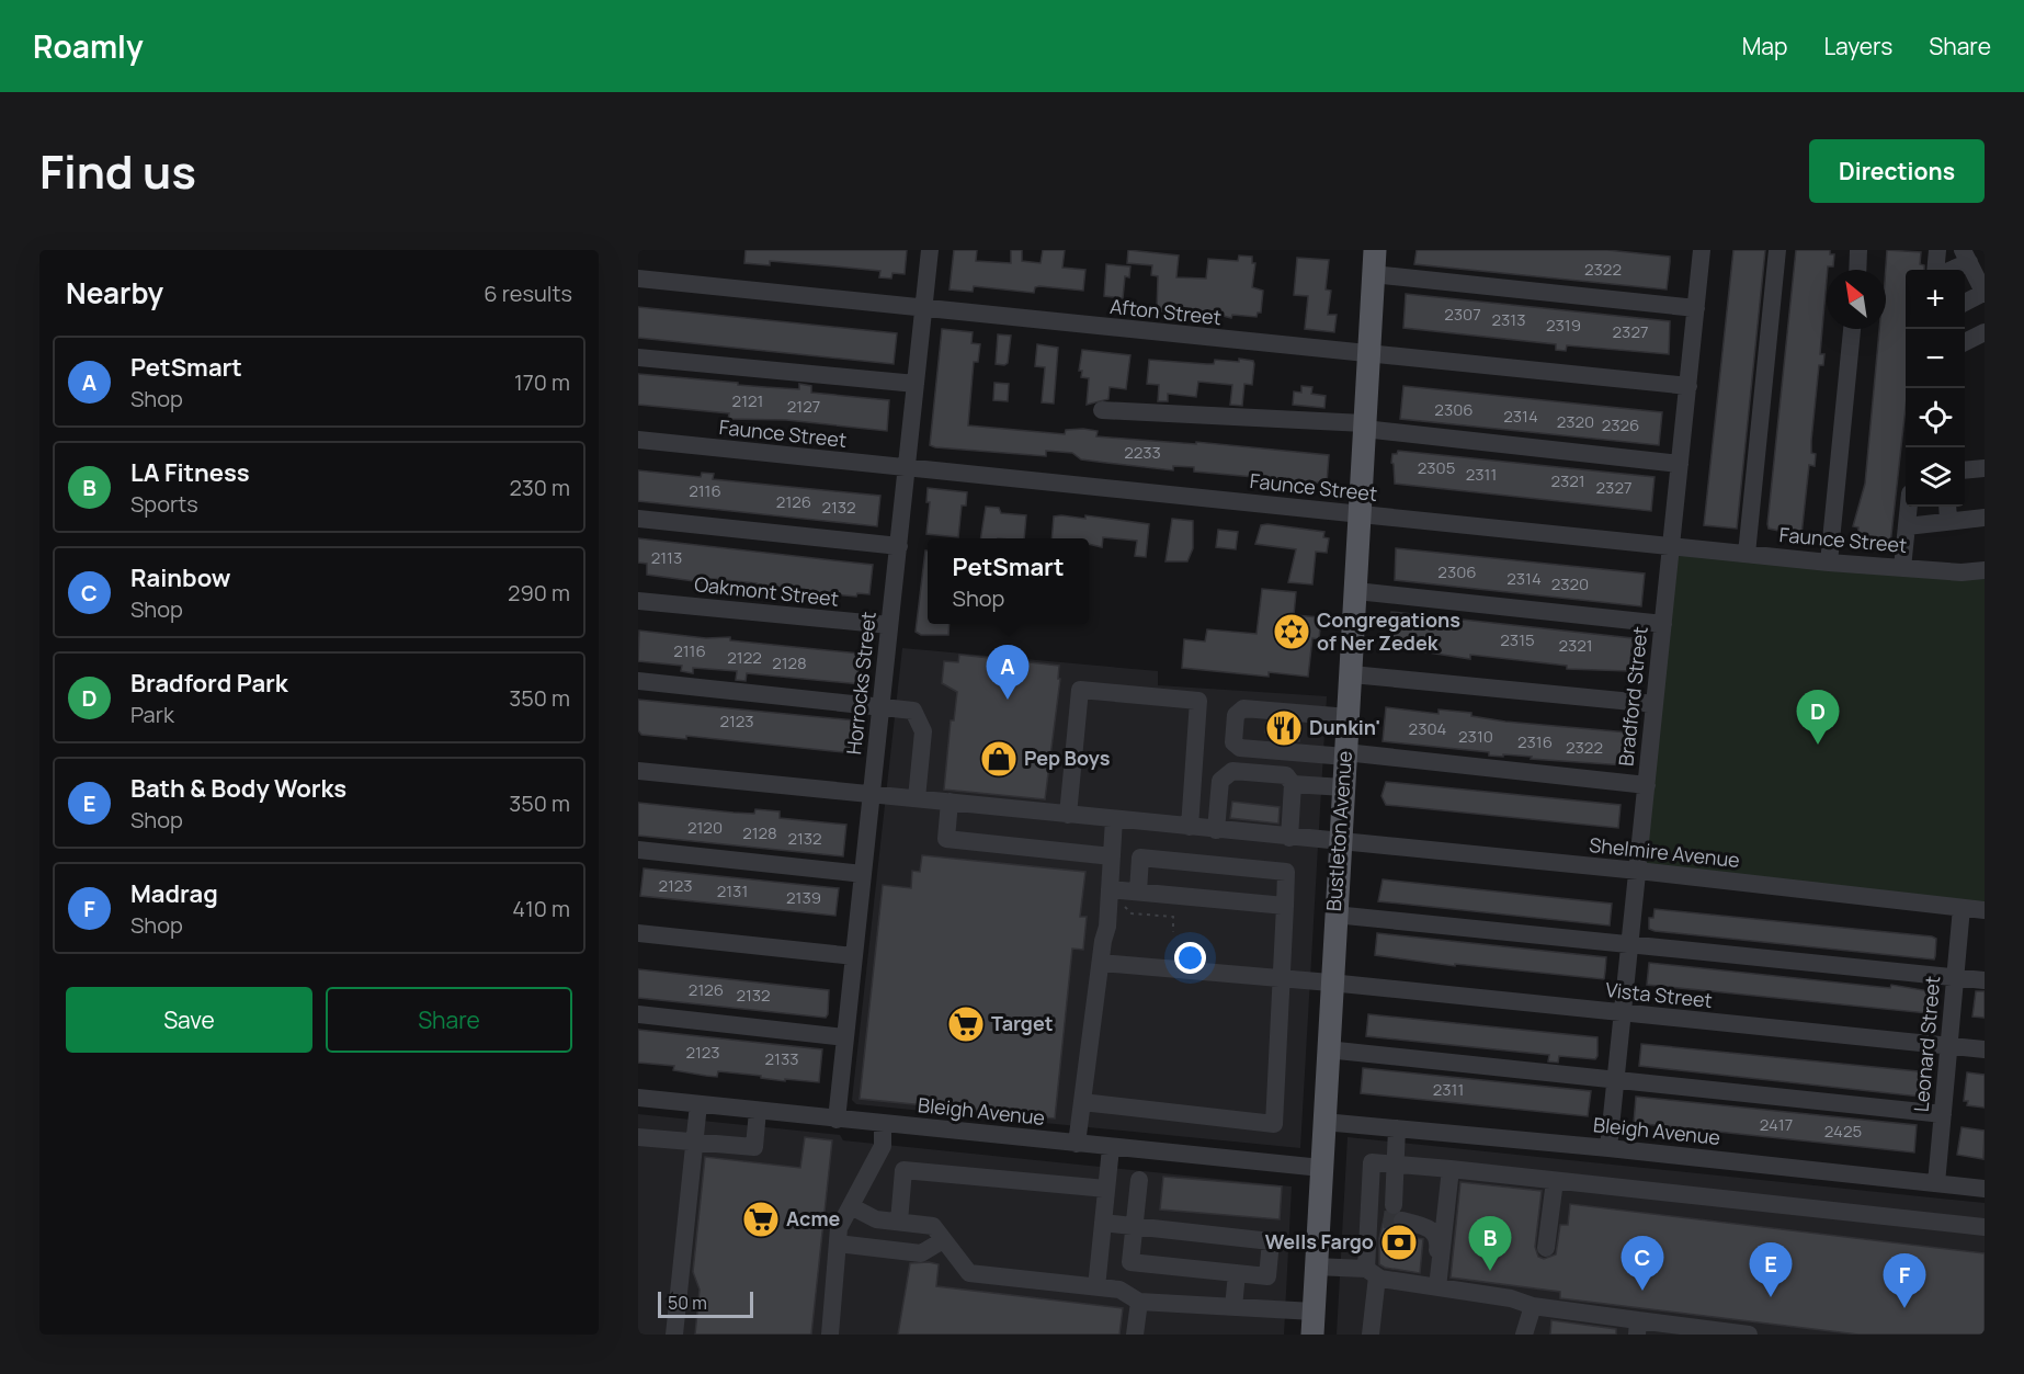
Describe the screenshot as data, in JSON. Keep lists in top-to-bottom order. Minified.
{"streets":{"main road":["Bustleton Avenue"],"street":["Afton Street","Faunce Street","Oakmont Street","Horrocks Street","Bradford Street","Shelmire Avenue","Vista Street","Leonard Street","Bleigh Avenue"]},"crossings":[["Afton Street","Horrocks Street"],["Afton Street","Bradford Street"],["Afton Street","Bustleton Avenue"],["Faunce Street","Horrocks Street"],["Faunce Street","Bradford Street"],["Faunce Street","Bustleton Avenue"],["Oakmont Street","Horrocks Street"],["Horrocks Street","Shelmire Avenue"],["Horrocks Street","Bleigh Avenue"],["Bradford Street","Shelmire Avenue"],["Bradford Street","Vista Street"],["Bradford Street","Bleigh Avenue"],["Bustleton Avenue","Shelmire Avenue"],["Bustleton Avenue","Vista Street"],["Bustleton Avenue","Bleigh Avenue"],["Shelmire Avenue","Leonard Street"],["Vista Street","Leonard Street"],["Leonard Street","Bleigh Avenue"]],"places":{"synagogue":["Congregations of Ner Zedek"],"restaurant":["Dunkin'"],"shop":["Pep Boys"],"supermarket":["Target","Acme"],"bank":["Wells Fargo"]},"house_numbers":["2322","2307","2313","2319","2327","2121","2127","2306","2314","2320","2326","2233","2305","2311","2321","2327","2116","2126","2132","2113","2306","2314","2320","2315","2321","2116","2122","2128","2123","2304","2310","2316","2322","2120","2128","2132","2123","2131","2139","2126","2132","2123","2133","2311","2417","2425"],"scale_bar":"50 m","north":"top left","page":{"header":"Roamly","nav":["Map","Layers","Share"],"title":"Find us","buttons":["Directions",["Save","Share"]],"heading":["Nearby","6 results"],"map_buttons":["+","−"],"list":[{"mark":"A","name":"PetSmart","note":"Shop","value":"170 m"},{"mark":"B","name":"LA Fitness","note":"Sports","value":"230 m"},{"mark":"C","name":"Rainbow","note":"Shop","value":"290 m"},{"mark":"D","name":"Bradford Park","note":"Park","value":"350 m"},{"mark":"E","name":"Bath & Body Works","note":"Shop","value":"350 m"},{"mark":"F","name":"Madrag","note":"Shop","value":"410 m"}],"popup":["PetSmart","Shop"],"pins":["A","D","B","C","E","F"],"scale":"50 m"}}
